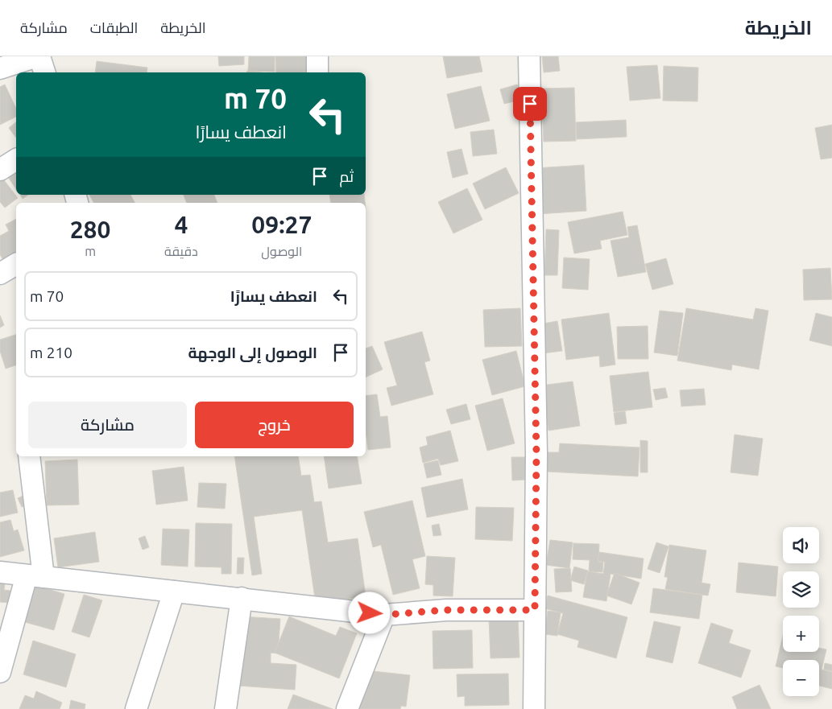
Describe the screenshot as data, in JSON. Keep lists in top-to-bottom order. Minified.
{"page":{"header":"الخريطة","nav":["الخريطة","الطبقات","مشاركة"],"turn":["70 m","انعطف يسارًا"],"then":"ثم","eta":["09:27","الوصول","4","دقيقة","280","m"],"list":[{"name":"انعطف يسارًا","value":"70 m"},{"name":"الوصول إلى الوجهة","value":"210 m"}],"buttons":["خروج","مشاركة"],"map_buttons":["+","−"]}}
